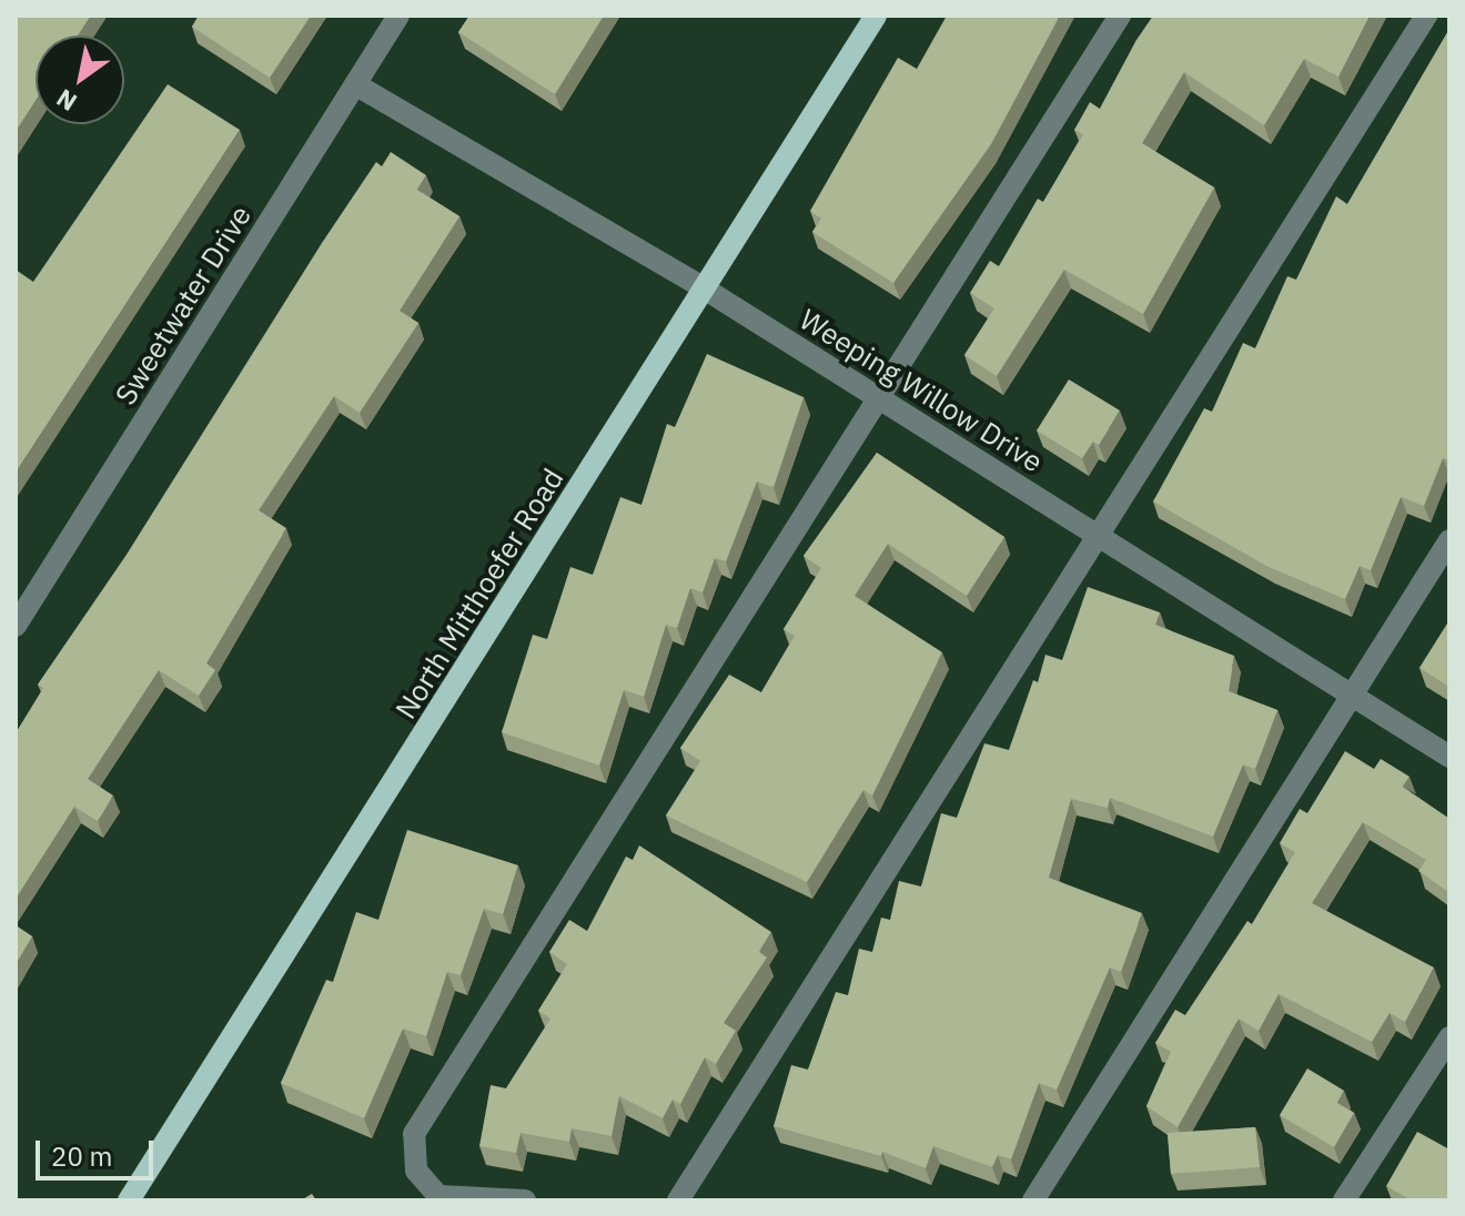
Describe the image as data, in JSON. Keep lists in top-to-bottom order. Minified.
{"streets":{"main road":["North Mitthoefer Road"],"street":["Sweetwater Drive","Weeping Willow Drive"]},"crossings":[["Sweetwater Drive","Weeping Willow Drive"],["Weeping Willow Drive","North Mitthoefer Road"]],"scale_bar":"20 m","north":"bottom left"}
